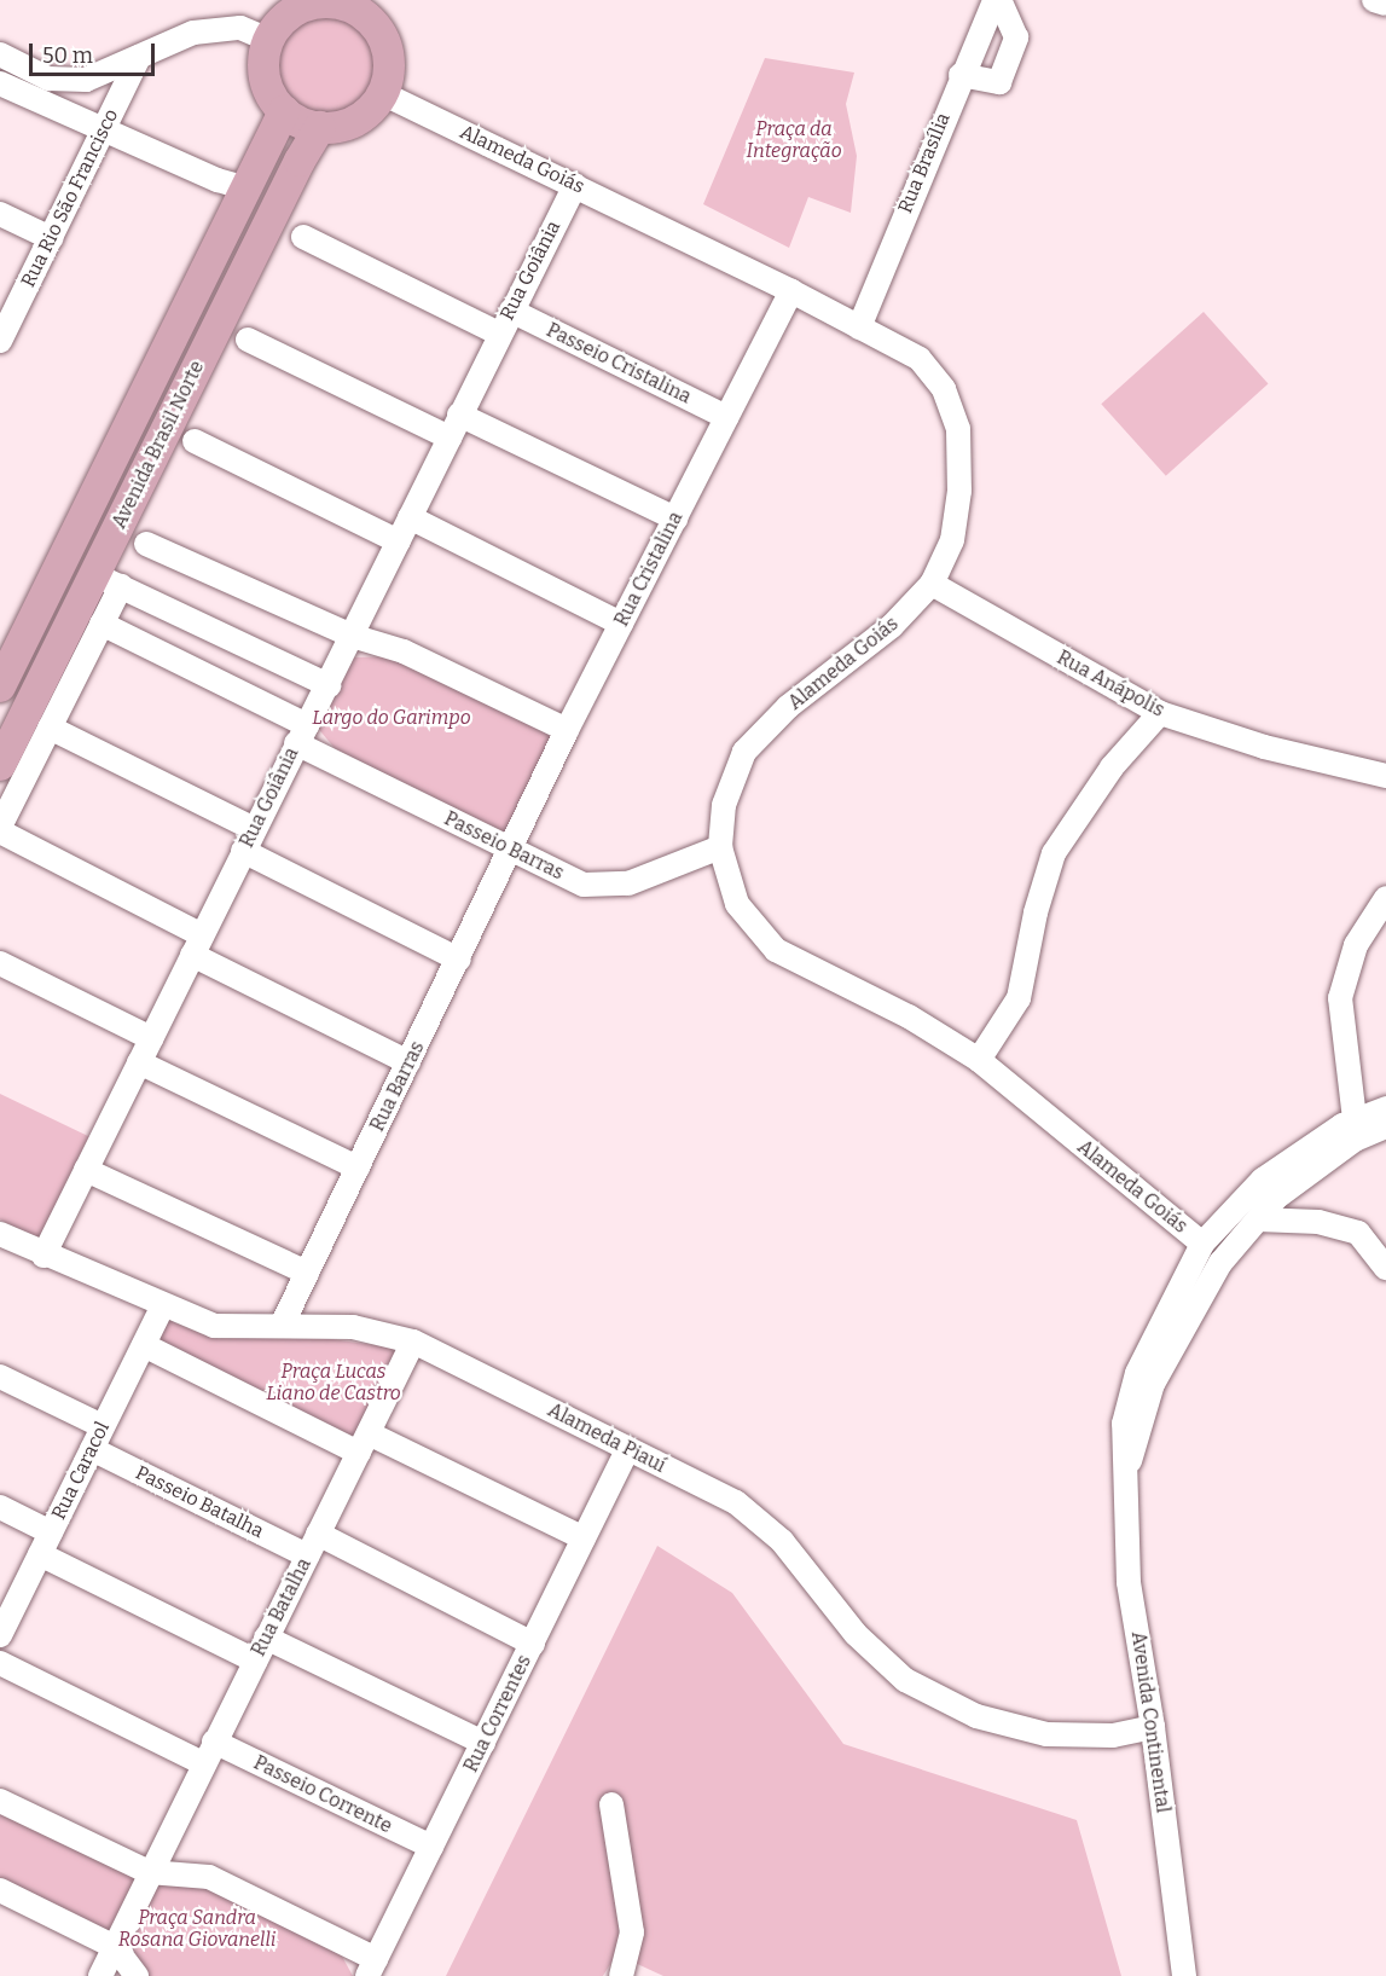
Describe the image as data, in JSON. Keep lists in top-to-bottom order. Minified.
{"streets":{"main road":["Avenida Brasil Norte"],"street":["Alameda Goiás","Rua Brasília","Rua Rio São Francisco","Rua Goiânia","Passeio Cristalina","Rua Cristalina","Rua Anápolis","Passeio Barras","Rua Barras","Alameda Piauí","Rua Caracol","Passeio Batalha","Rua Batalha","Rua Correntes","Avenida Continental","Passeio Corrente"]},"crossings":[["Alameda Goiás","Rua Brasília"],["Alameda Goiás","Rua Goiânia"],["Alameda Goiás","Avenida Brasil Norte"],["Alameda Goiás","Rua Cristalina"],["Alameda Goiás","Rua Anápolis"],["Alameda Goiás","Passeio Barras"],["Alameda Goiás","Avenida Continental"],["Rua Goiânia","Passeio Cristalina"],["Rua Goiânia","Passeio Barras"],["Rua Goiânia","Alameda Piauí"],["Passeio Cristalina","Rua Cristalina"],["Rua Cristalina","Passeio Barras"],["Rua Cristalina","Rua Barras"],["Passeio Barras","Rua Barras"],["Rua Barras","Alameda Piauí"],["Alameda Piauí","Rua Caracol"],["Alameda Piauí","Rua Batalha"],["Alameda Piauí","Rua Correntes"],["Alameda Piauí","Avenida Continental"],["Rua Caracol","Passeio Batalha"],["Passeio Batalha","Rua Batalha"],["Rua Batalha","Passeio Corrente"],["Rua Correntes","Passeio Corrente"]],"parks":["Praça da Integração","Largo do Garimpo","Praça Lucas Liano de Castro","Praça Sandra Rosana Giovanelli"],"scale_bar":"50 m"}
